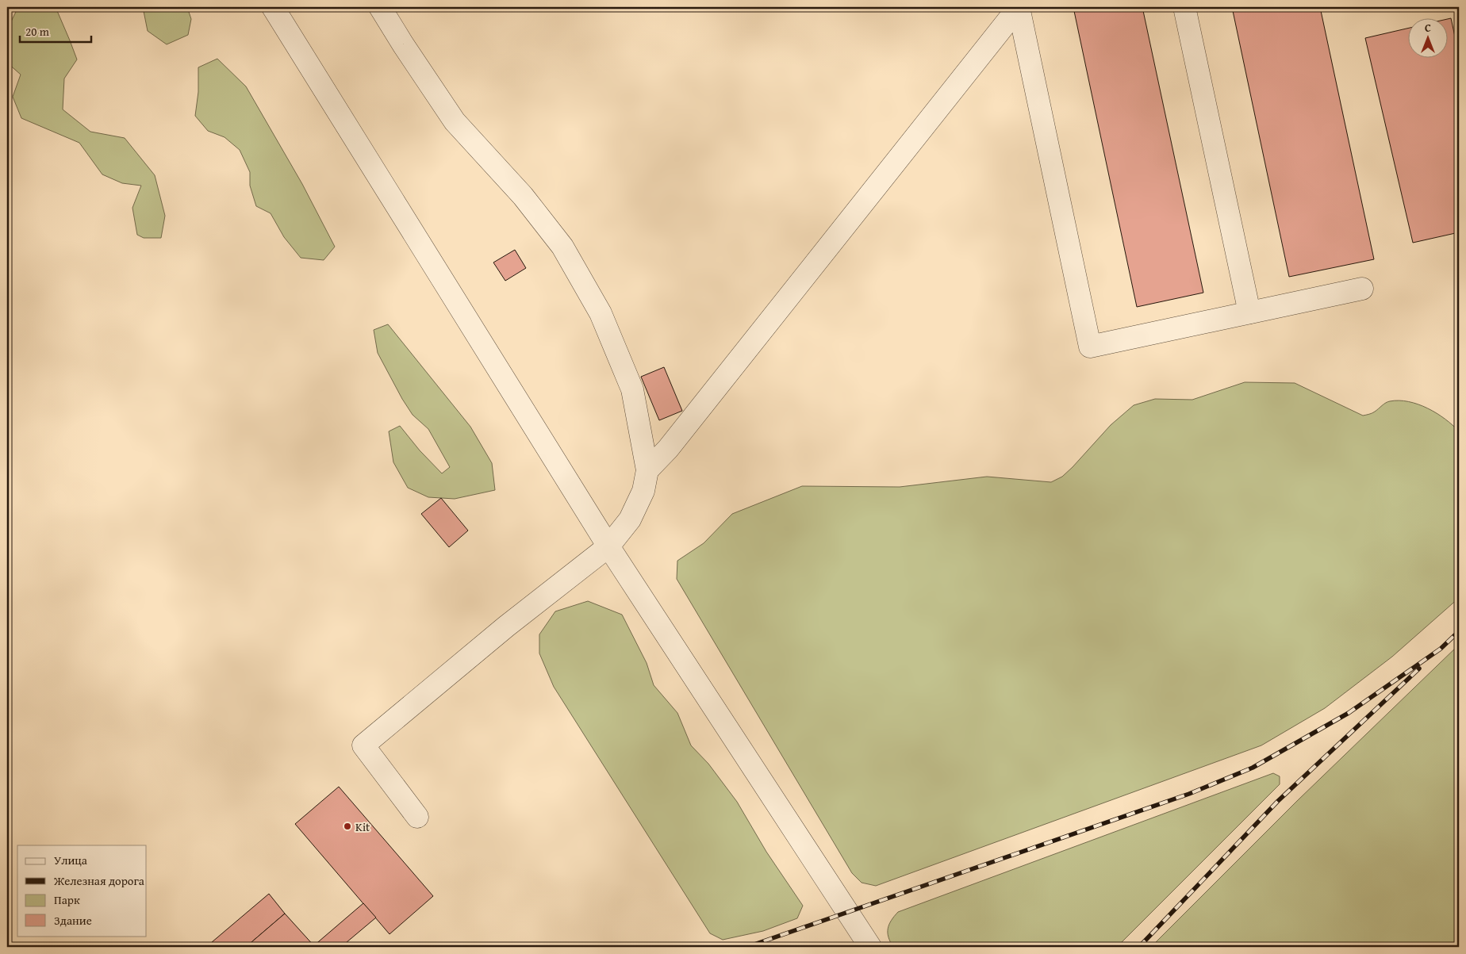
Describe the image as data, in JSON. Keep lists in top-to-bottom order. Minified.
{"places":["Kit"],"legend":["Улица","Железная дорога","Парк","Здание"],"scale_bar":"20 m","north":"top"}
